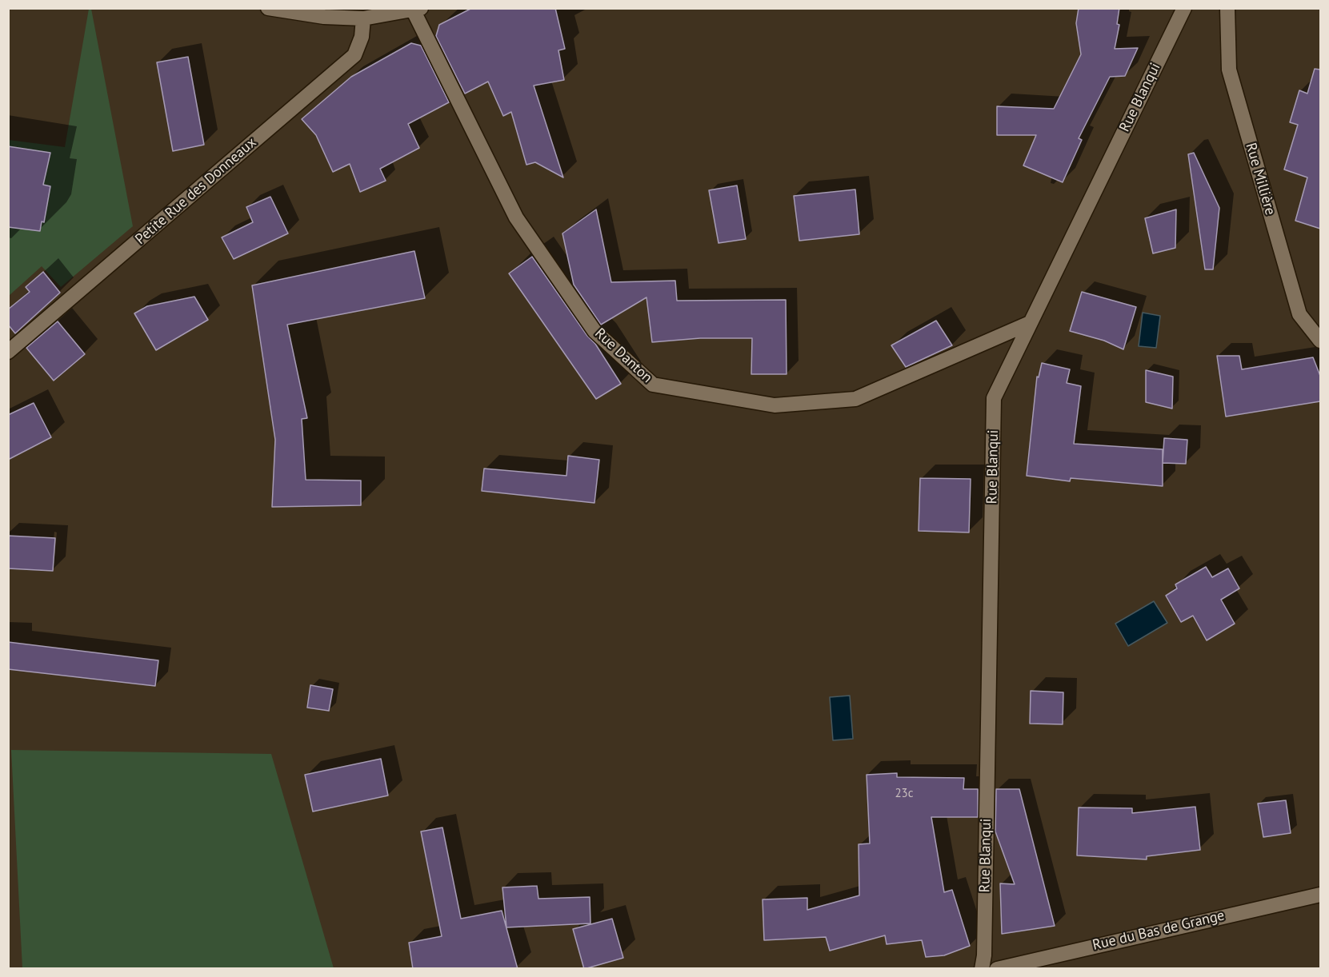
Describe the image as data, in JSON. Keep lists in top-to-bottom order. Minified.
{"streets":{"street":["Rue Blanqui","Rue Millière","Petite Rue des Donneaux","Rue Danton","Rue du Bas de Grange"]},"crossings":[["Rue Blanqui","Rue Danton"]],"house_numbers":["23c"]}
